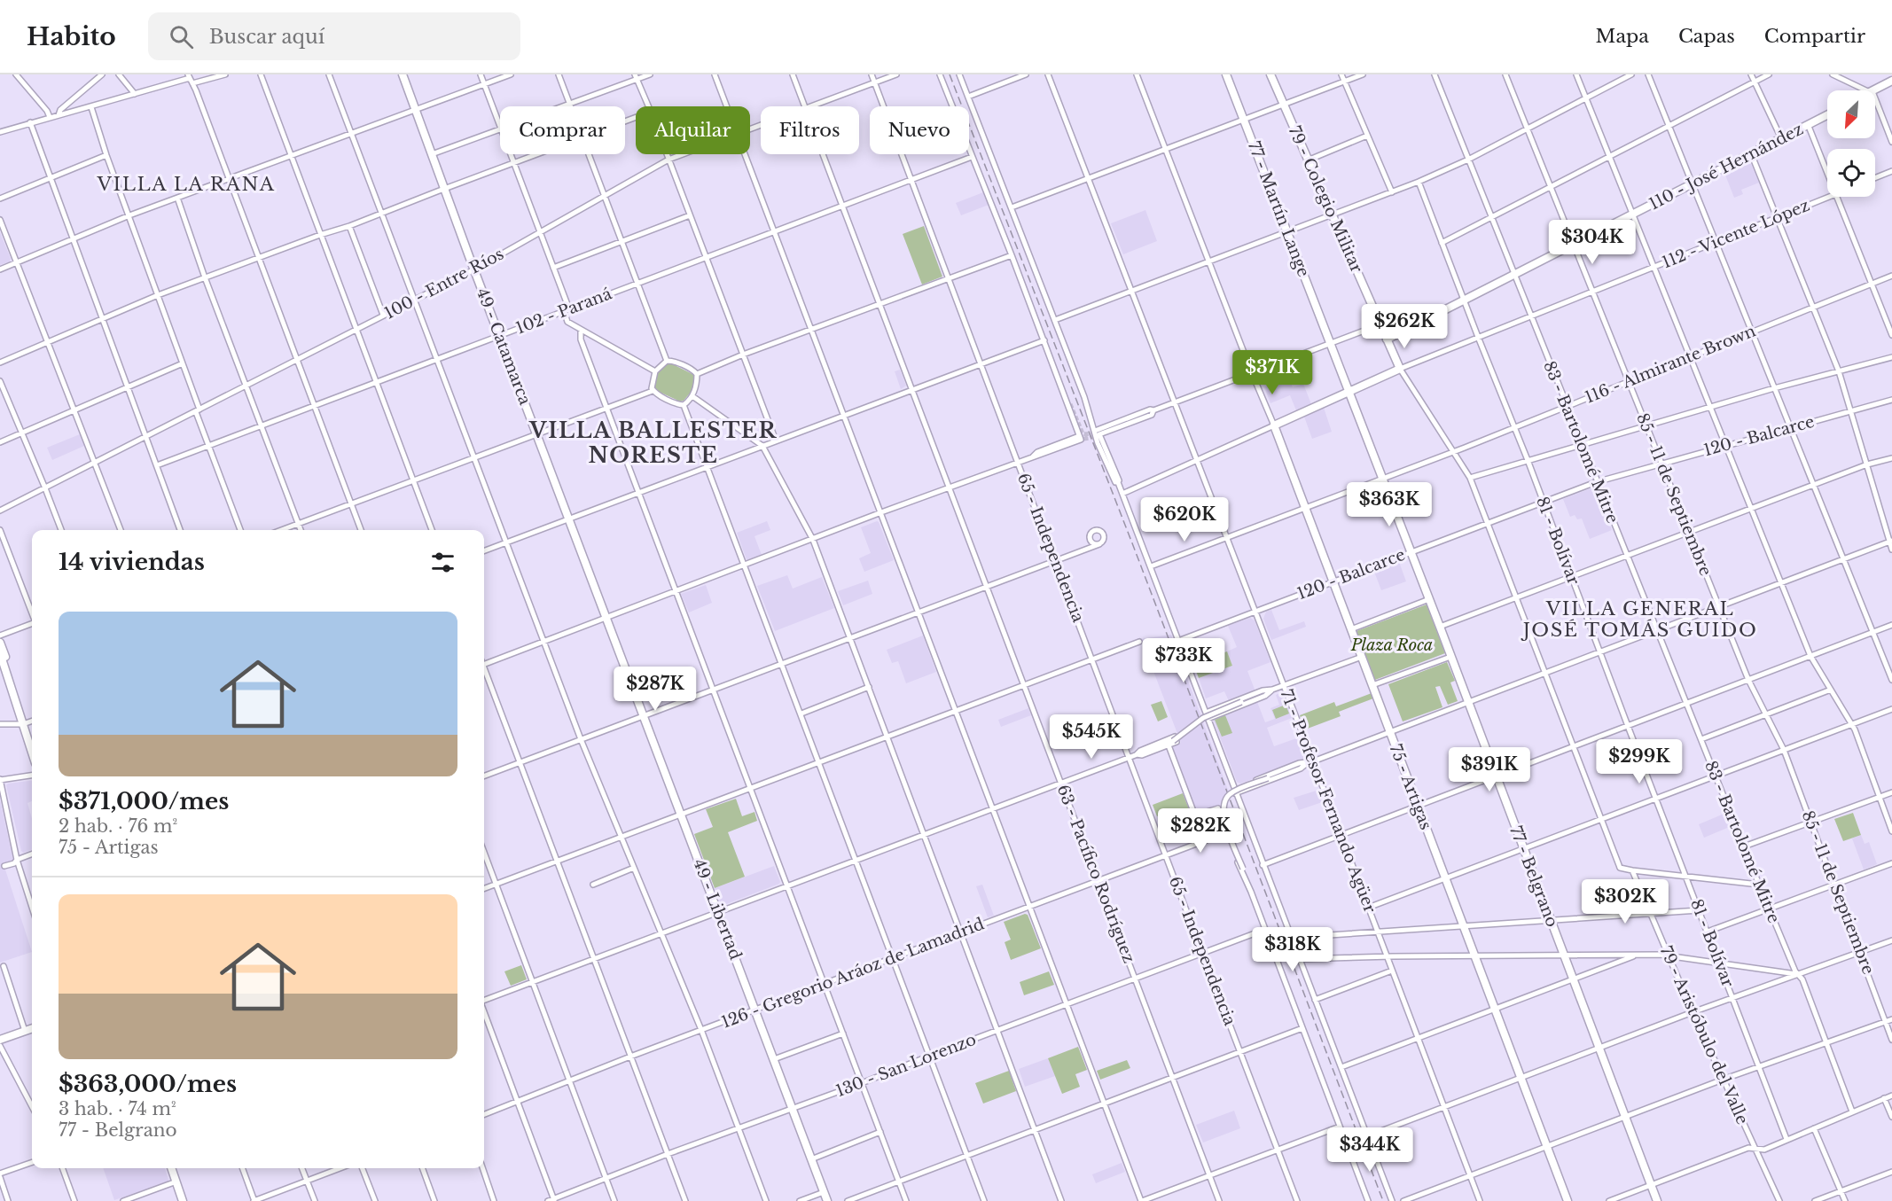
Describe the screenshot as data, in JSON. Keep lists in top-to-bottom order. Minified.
{"streets":{"street":["110 - José Hernández","79 - Colegio Militar","77 - Martín Lange","112 - Vicente López","100 - Entre Ríos","102 - Paraná","49 - Catamarca","116 - Almirante Brown","120 - Balcarce","83 - Bartolomé Mitre","85 - 11 de Septiembre","81 - Bolívar","65 - Independencia","75 - Artigas","71 - Profesor Fernando Agüer","63 - Pacífico Rodríguez","77 - Belgrano","49 - Libertad","126 - Gregorio Aráoz de Lamadrid","79 - Aristóbulo del Valle","130 - San Lorenzo"]},"crossings":[["110 - José Hernández","83 - Bartolomé Mitre"],["110 - José Hernández","85 - 11 de Septiembre"],["110 - José Hernández","81 - Bolívar"],["110 - José Hernández","79 - Aristóbulo del Valle"],["79 - Colegio Militar","79 - Aristóbulo del Valle"],["77 - Martín Lange","77 - Belgrano"],["112 - Vicente López","83 - Bartolomé Mitre"],["112 - Vicente López","85 - 11 de Septiembre"],["112 - Vicente López","81 - Bolívar"],["112 - Vicente López","75 - Artigas"],["112 - Vicente López","71 - Profesor Fernando Agüer"],["112 - Vicente López","77 - Belgrano"],["112 - Vicente López","79 - Aristóbulo del Valle"],["100 - Entre Ríos","49 - Catamarca"],["100 - Entre Ríos","65 - Independencia"],["102 - Paraná","49 - Catamarca"],["102 - Paraná","65 - Independencia"],["102 - Paraná","63 - Pacífico Rodríguez"],["49 - Catamarca","49 - Libertad"],["116 - Almirante Brown","83 - Bartolomé Mitre"],["116 - Almirante Brown","85 - 11 de Septiembre"],["116 - Almirante Brown","81 - Bolívar"],["116 - Almirante Brown","75 - Artigas"],["116 - Almirante Brown","71 - Profesor Fernando Agüer"],["116 - Almirante Brown","77 - Belgrano"],["116 - Almirante Brown","79 - Aristóbulo del Valle"],["120 - Balcarce","83 - Bartolomé Mitre"],["120 - Balcarce","85 - 11 de Septiembre"],["120 - Balcarce","81 - Bolívar"],["120 - Balcarce","75 - Artigas"],["120 - Balcarce","71 - Profesor Fernando Agüer"],["120 - Balcarce","77 - Belgrano"],["120 - Balcarce","79 - Aristóbulo del Valle"],["65 - Independencia","126 - Gregorio Aráoz de Lamadrid"],["65 - Independencia","130 - San Lorenzo"],["63 - Pacífico Rodríguez","126 - Gregorio Aráoz de Lamadrid"],["63 - Pacífico Rodríguez","130 - San Lorenzo"],["49 - Libertad","126 - Gregorio Aráoz de Lamadrid"],["49 - Libertad","130 - San Lorenzo"]],"districts":["VILLA LA RANA","VILLA BALLESTER NORESTE","VILLA GENERAL JOSÉ TOMÁS GUIDO"],"parks":["Plaza Roca"],"north":"bottom left","page":{"header":"Habito","search":"Buscar aquí","nav":["Mapa","Capas","Compartir"],"chip":["Comprar","Alquilar","Filtros","Nuevo"],"price":["$304K","$262K","$371K","$363K","$620K","$733K","$287K","$545K","$299K","$391K","$282K","$302K","$318K","$344K"],"heading":"14 viviendas","list":[{"name":"$371,000/mes","note":"2 hab. · 76 m² · 75 - Artigas"},{"name":"$363,000/mes","note":"3 hab. · 74 m² · 77 - Belgrano"}]}}
